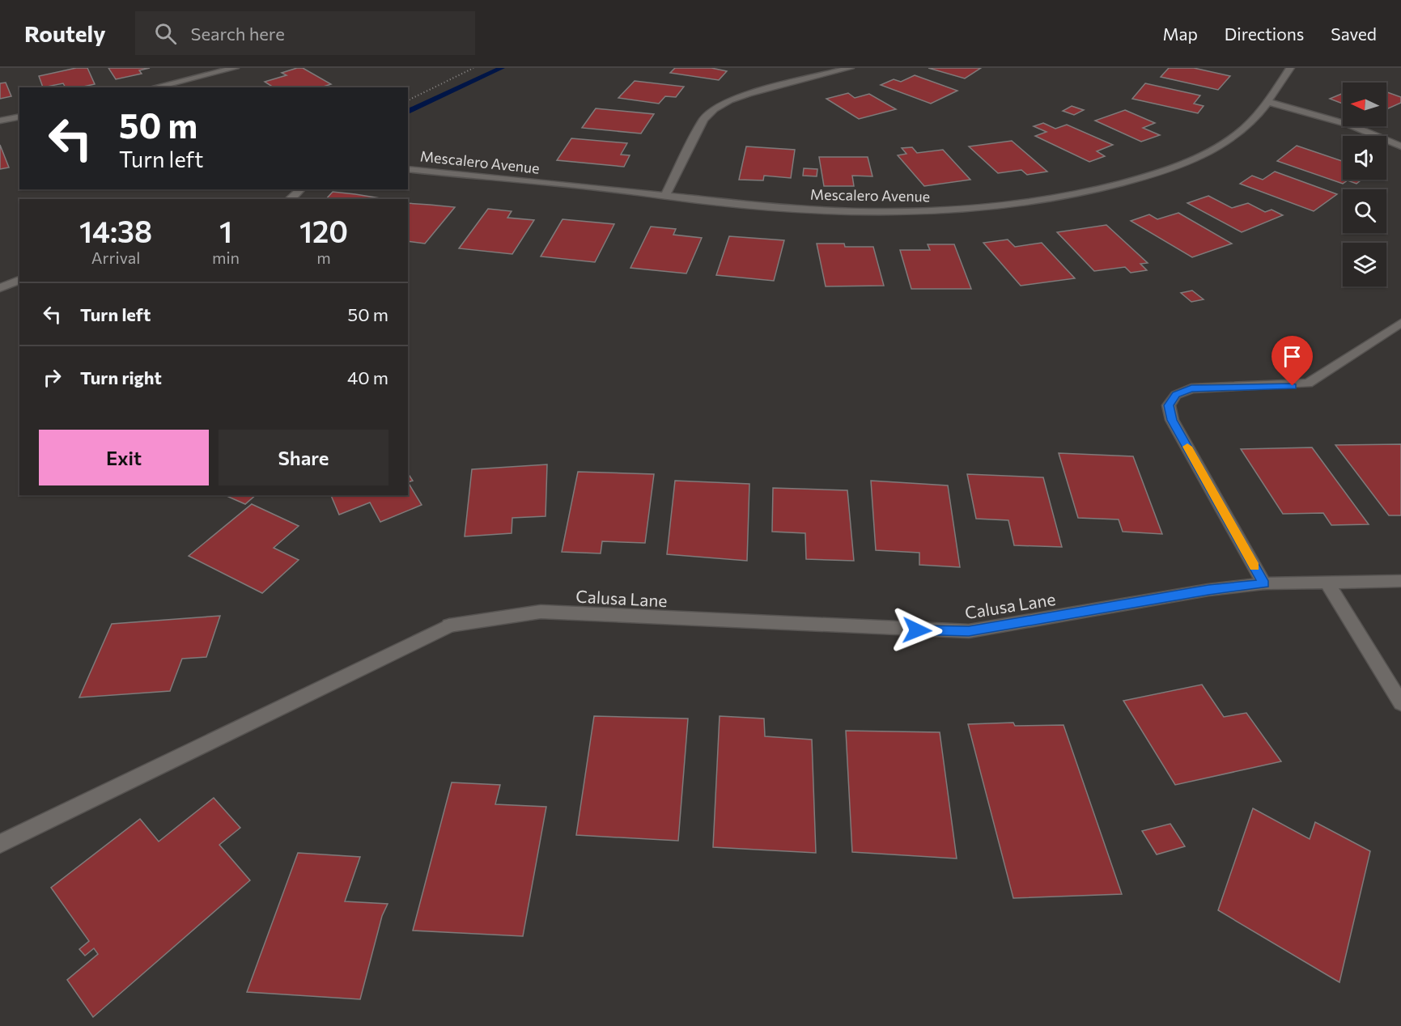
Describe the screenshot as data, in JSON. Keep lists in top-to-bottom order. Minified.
{"streets":{"street":["Mescalero Avenue","Calusa Lane"]},"north":"left","page":{"header":"Routely","search":"Search here","nav":["Map","Directions","Saved"],"turn":["50 m","Turn left"],"eta":["14:38","Arrival","1","min","120","m"],"list":[{"name":"Turn left","value":"50 m"},{"name":"Turn right","value":"40 m"}],"buttons":["Exit","Share"]}}
